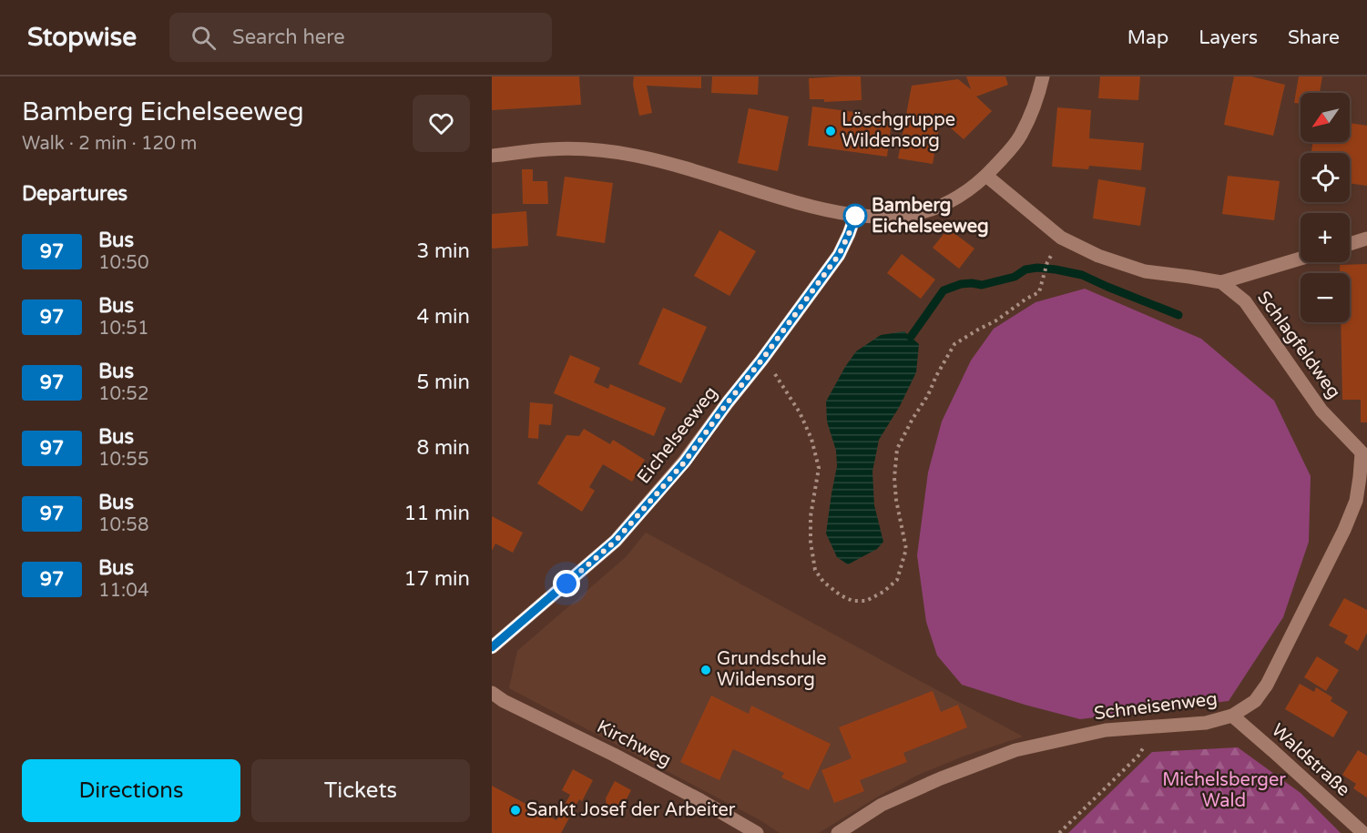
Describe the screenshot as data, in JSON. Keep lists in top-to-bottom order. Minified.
{"streets":{"street":["Schlagfeldweg","Eichelseeweg","Schneisenweg","Kirchweg","Waldstraße"]},"crossings":[["Schlagfeldweg","Schneisenweg"],["Schneisenweg","Waldstraße"]],"parks":["Michelsberger Wald"],"places":["Löschgruppe Wildensorg","Bamberg Eichelseeweg","Grundschule Wildensorg","Sankt Josef der Arbeiter"],"lines":["bus line 97"],"north":"bottom left","page":{"header":"Stopwise","search":"Search here","nav":["Map","Layers","Share"],"heading":[["Bamberg Eichelseeweg","Walk · 2 min · 120 m"],"Departures"],"map_buttons":["+","−"],"list":[{"mark":"97","name":"Bus","note":"10:50","value":"3 min"},{"mark":"97","name":"Bus","note":"10:51","value":"4 min"},{"mark":"97","name":"Bus","note":"10:52","value":"5 min"},{"mark":"97","name":"Bus","note":"10:55","value":"8 min"},{"mark":"97","name":"Bus","note":"10:58","value":"11 min"},{"mark":"97","name":"Bus","note":"11:04","value":"17 min"}],"buttons":["Directions","Tickets"]}}
